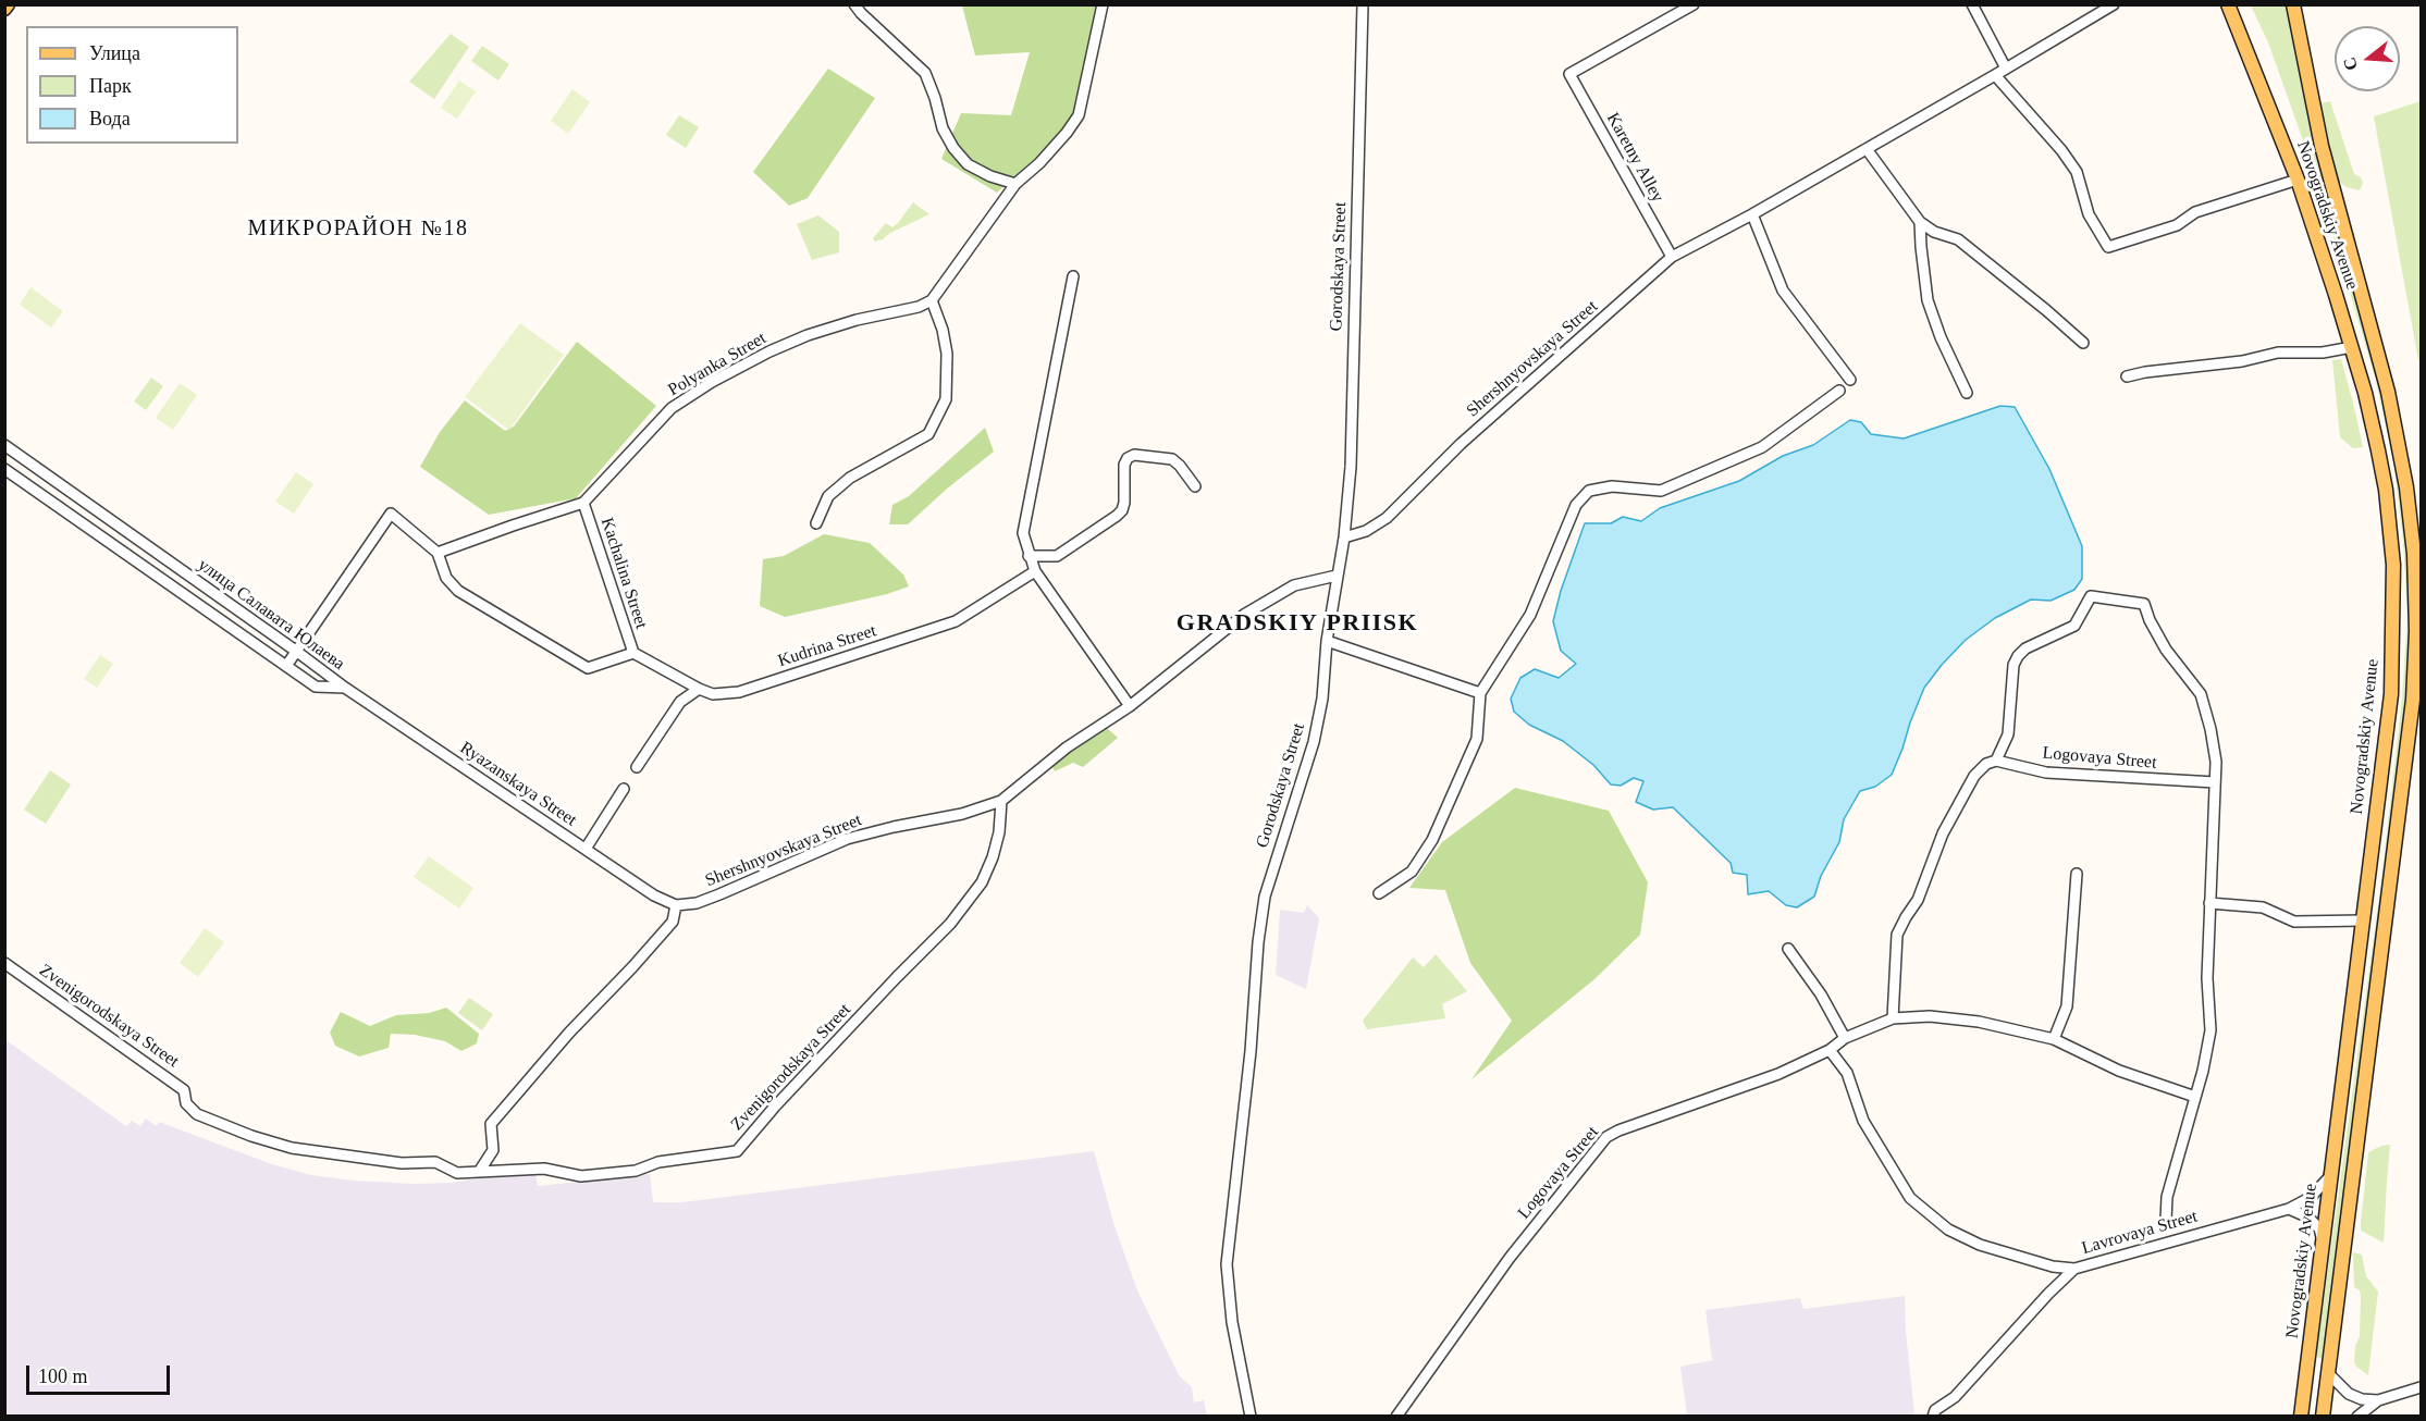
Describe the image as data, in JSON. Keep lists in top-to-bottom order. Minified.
{"streets":{"main road":["Novogradskiy Avenue"],"street":["Karetny Alley","Gorodskaya Street","Shershnyovskaya Street","Polyanka Street","Kachalina Street","улица Салавата Юлаева","Kudrina Street","Logovaya Street","Ryazanskaya Street","Zvenigorodskaya Street","Lavrovaya Street"]},"crossings":[["Karetny Alley","Shershnyovskaya Street"],["Novogradskiy Avenue","Lavrovaya Street"],["Gorodskaya Street","Shershnyovskaya Street"],["Shershnyovskaya Street","Ryazanskaya Street"],["Shershnyovskaya Street","Zvenigorodskaya Street"],["Polyanka Street","Kachalina Street"],["улица Салавата Юлаева","Ryazanskaya Street"],["Logovaya Street","Lavrovaya Street"]],"districts":["МИКРОРАЙОН №18","GRADSKIY PRIISK"],"legend":["Улица","Парк","Вода"],"scale_bar":"100 m","north":"left"}
